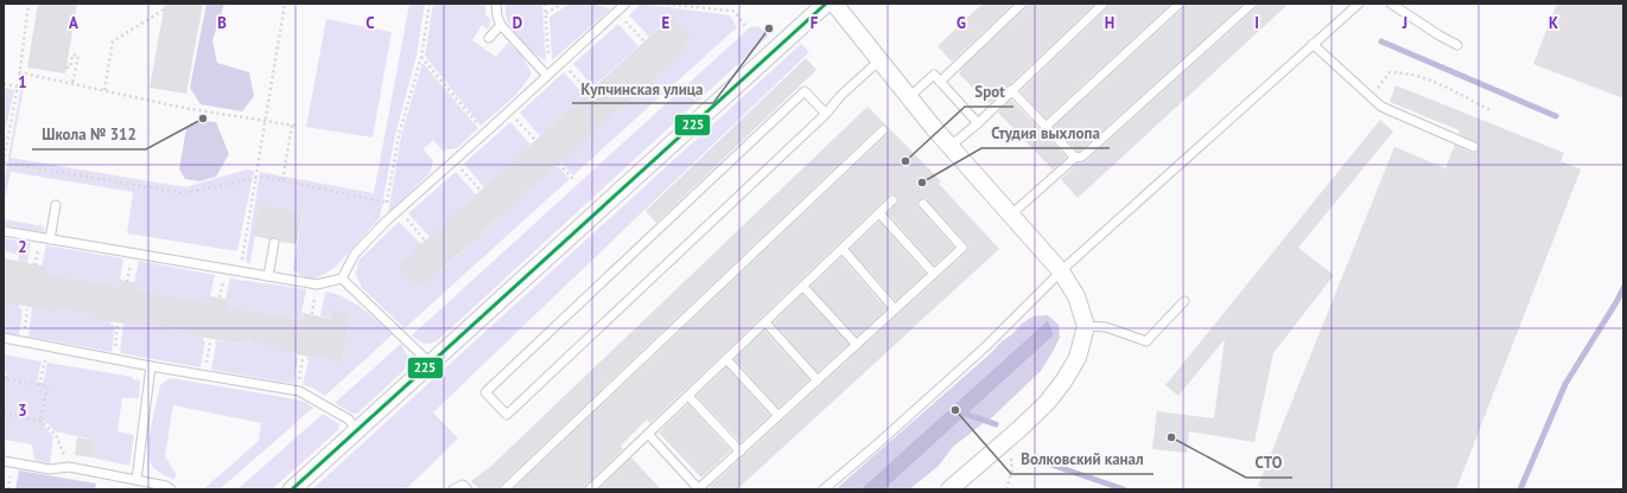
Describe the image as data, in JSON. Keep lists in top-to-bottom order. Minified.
{"places":["Купчинская улица","Школа № 312","Spot","Студия выхлопа","Волковский канал","СТО"],"lines":["transit line 225"],"grid":{"columns":["A","B","C","D","E","F","G","H","I","J","K"],"rows":["1","2","3"]}}
